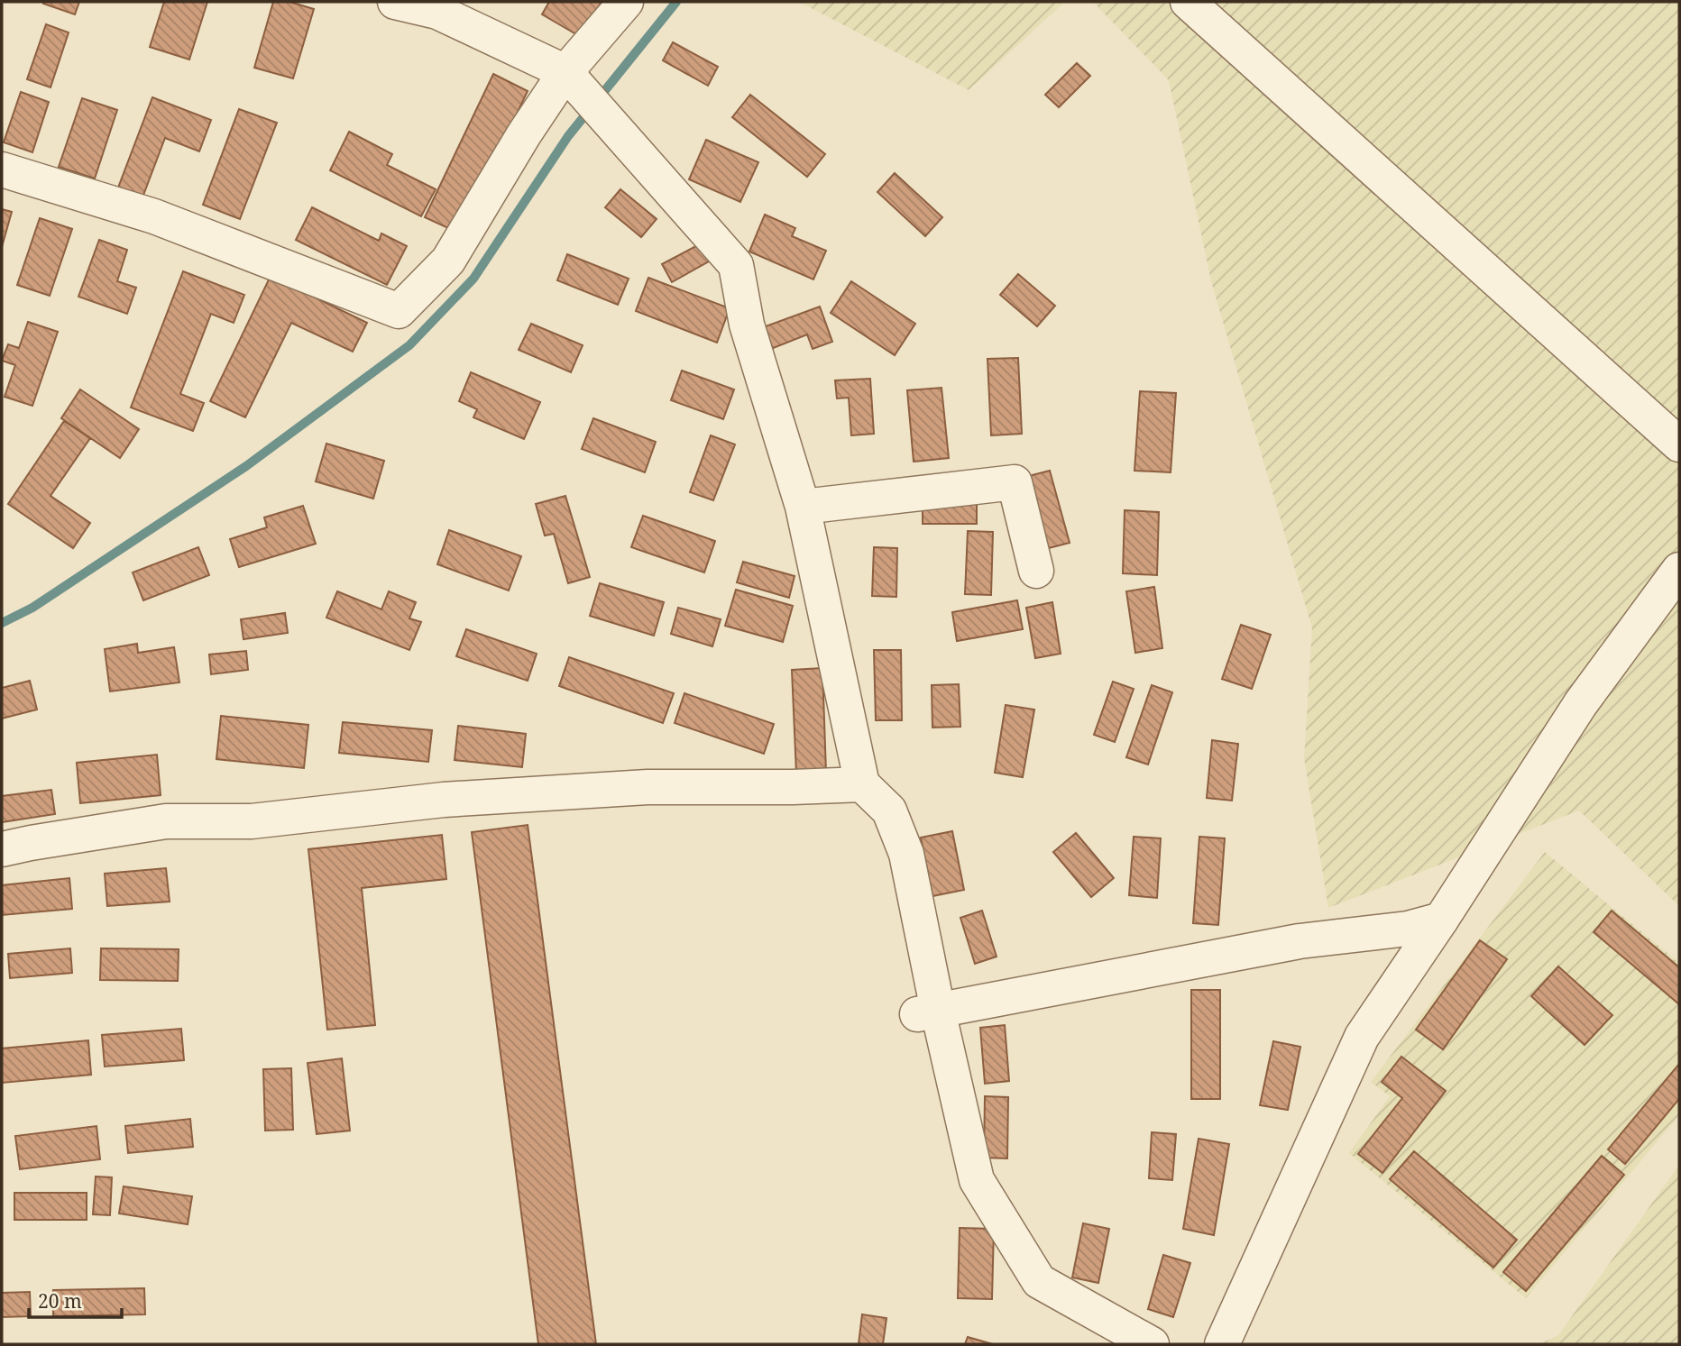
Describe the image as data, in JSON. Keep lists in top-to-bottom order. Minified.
{"scale_bar":"20 m"}
